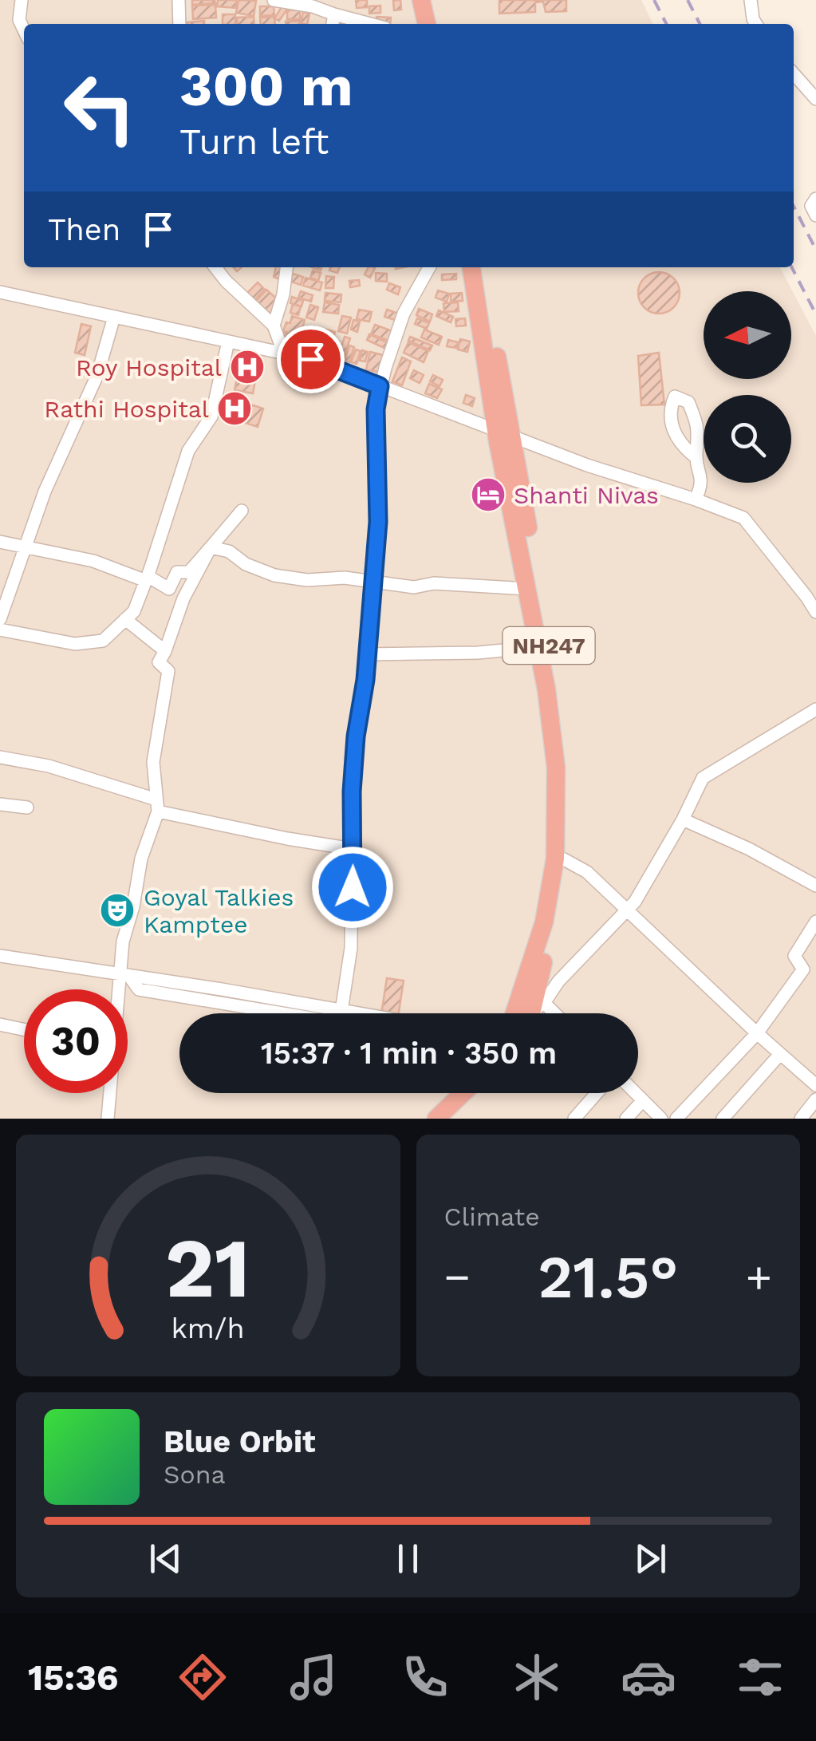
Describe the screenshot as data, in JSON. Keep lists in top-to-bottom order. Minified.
{"streets":{"highway":["NH247"]},"places":{"hospital":["Roy Hospital","Rathi Hospital"],"hotel":["Shanti Nivas"],"theatre":["Goyal Talkies Kamptee"]},"north":"left","page":{"turn":["300 m","Turn left"],"then":"Then","limit":"30","trip":"15:37 · 1 min · 350 m","tile":"Climate","heat":["−","21.5°","+"],"song":["Blue Orbit","Sona"],"tabs":"15:36","gauge":["21","km/h"]}}
